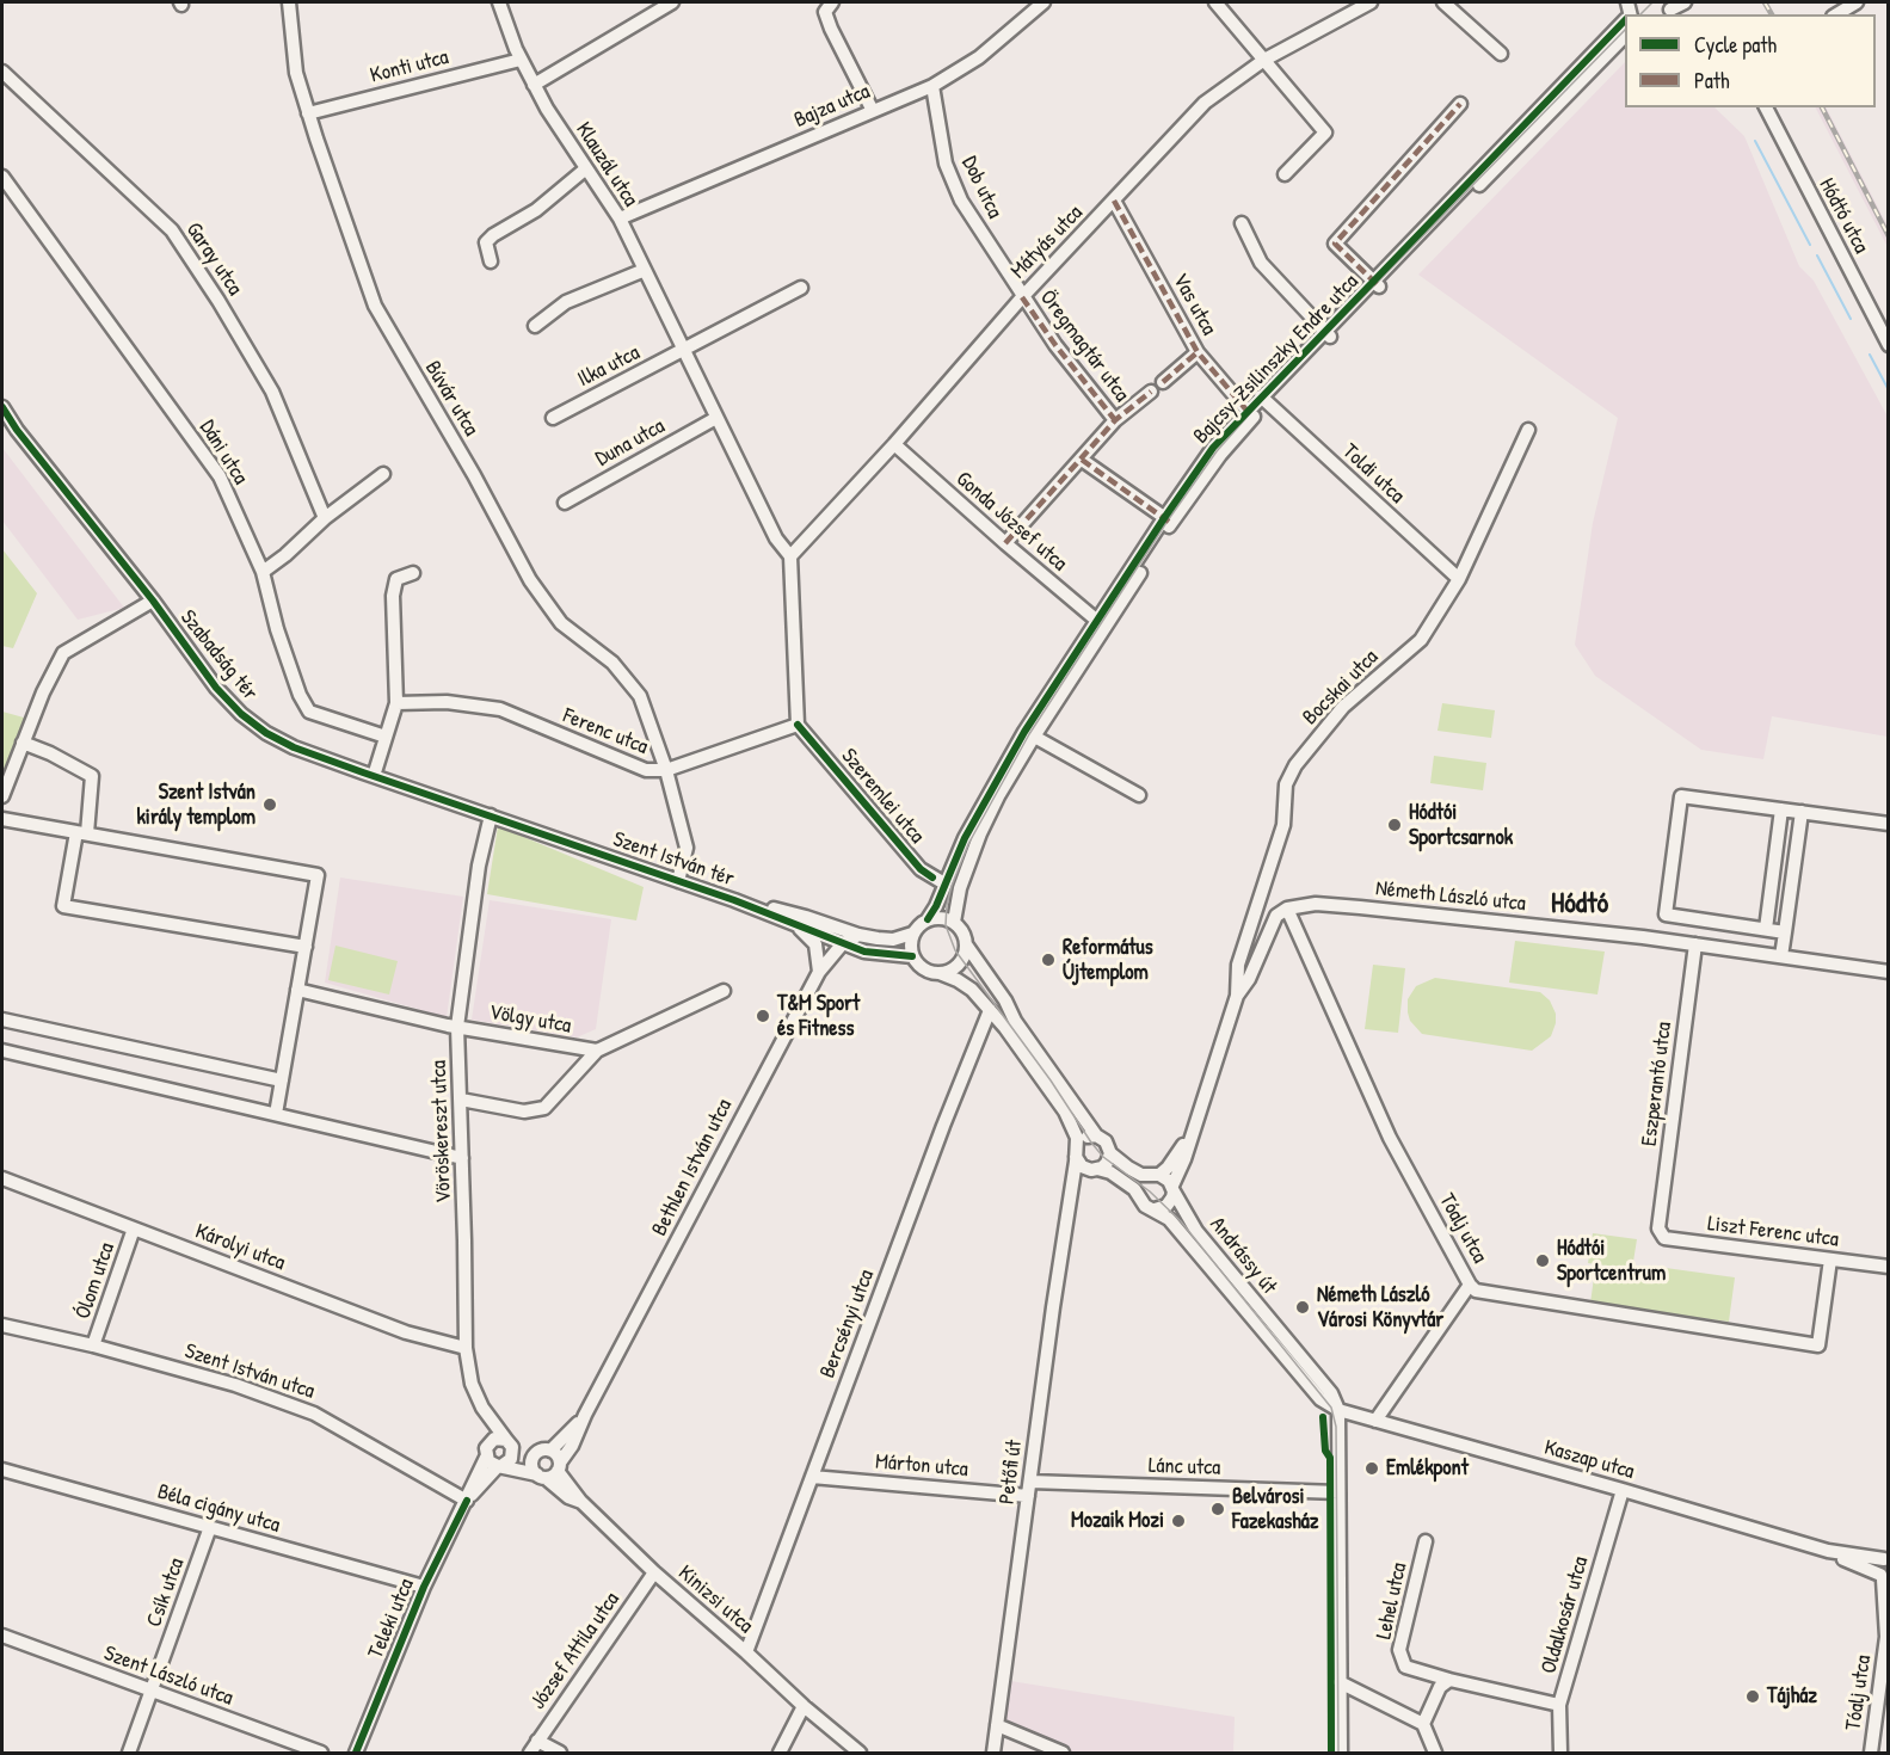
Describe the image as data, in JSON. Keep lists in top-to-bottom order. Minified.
{"streets":{"street":["Konti utca","Bajza utca","Klauzál utca","Dob utca","Hódtó utca","Mátyás utca","Garay utca","Vas utca","Öregmagtár utca","Bajcsy-Zsilinszky Endre utca","Ilka utca","Búvár utca","Duna utca","Dáni utca","Toldi utca","Gonda József utca","Szabadság tér","Bocskai utca","Ferenc utca","Szeremlei utca","Szent István tér","Németh László utca","Völgy utca","Eszperantó utca","Vöröskereszt utca","Bethlen István utca","Tóalj utca","Liszt Ferenc utca","Károlyi utca","Andrássy út","Ólom utca","Bercsényi utca","Szent István utca","Kaszap utca","Márton utca","Lánc utca","Petőfi út","Béla cigány utca","Csík utca","Kinizsi utca","Lehel utca","Oldalkosár utca","Teleki utca","József Attila utca","Szent László utca"]},"crossings":[["Konti utca","Klauzál utca"],["Konti utca","Búvár utca"],["Bajza utca","Klauzál utca"],["Bajza utca","Dob utca"],["Klauzál utca","Mátyás utca"],["Klauzál utca","Ilka utca"],["Klauzál utca","Duna utca"],["Dob utca","Mátyás utca"],["Dob utca","Öregmagtár utca"],["Mátyás utca","Vas utca"],["Mátyás utca","Öregmagtár utca"],["Mátyás utca","Gonda József utca"],["Vas utca","Öregmagtár utca"],["Vas utca","Bajcsy-Zsilinszky Endre utca"],["Öregmagtár utca","Gonda József utca"],["Bajcsy-Zsilinszky Endre utca","Toldi utca"],["Bajcsy-Zsilinszky Endre utca","Gonda József utca"],["Bajcsy-Zsilinszky Endre utca","Szeremlei utca"],["Bajcsy-Zsilinszky Endre utca","Szent István tér"],["Búvár utca","Ferenc utca"],["Búvár utca","Szent István tér"],["Toldi utca","Bocskai utca"],["Szabadság tér","Szent István tér"],["Szabadság tér","Vöröskereszt utca"],["Bocskai utca","Németh László utca"],["Bocskai utca","Tóalj utca"],["Bocskai utca","Andrássy út"],["Ferenc utca","Szeremlei utca"],["Szent István tér","Vöröskereszt utca"],["Szent István tér","Bethlen István utca"],["Németh László utca","Eszperantó utca"],["Németh László utca","Tóalj utca"],["Völgy utca","Vöröskereszt utca"],["Eszperantó utca","Liszt Ferenc utca"],["Vöröskereszt utca","Károlyi utca"],["Vöröskereszt utca","Kinizsi utca"],["Vöröskereszt utca","Teleki utca"],["Bethlen István utca","Kinizsi utca"],["Tóalj utca","Liszt Ferenc utca"],["Tóalj utca","Kaszap utca"],["Károlyi utca","Ólom utca"],["Andrássy út","Kaszap utca"],["Ólom utca","Szent István utca"],["Bercsényi utca","Márton utca"],["Bercsényi utca","Kinizsi utca"],["Szent István utca","Teleki utca"],["Kaszap utca","Oldalkosár utca"],["Márton utca","Lánc utca"],["Márton utca","Petőfi út"],["Lánc utca","Petőfi út"],["Béla cigány utca","Csík utca"],["Béla cigány utca","Teleki utca"],["Csík utca","Szent László utca"],["Kinizsi utca","Teleki utca"],["Kinizsi utca","József Attila utca"]],"districts":["Hódtó"],"places":["Szent István király templom","Hódtói Sportcsarnok","Református Újtemplom","T&M Sport és Fitness","Hódtói Sportcentrum","Németh László Városi Könyvtár","Emlékpont","Belvárosi Fazekasház","Mozaik Mozi","Tájház"],"legend":["Cycle path","Path"]}
